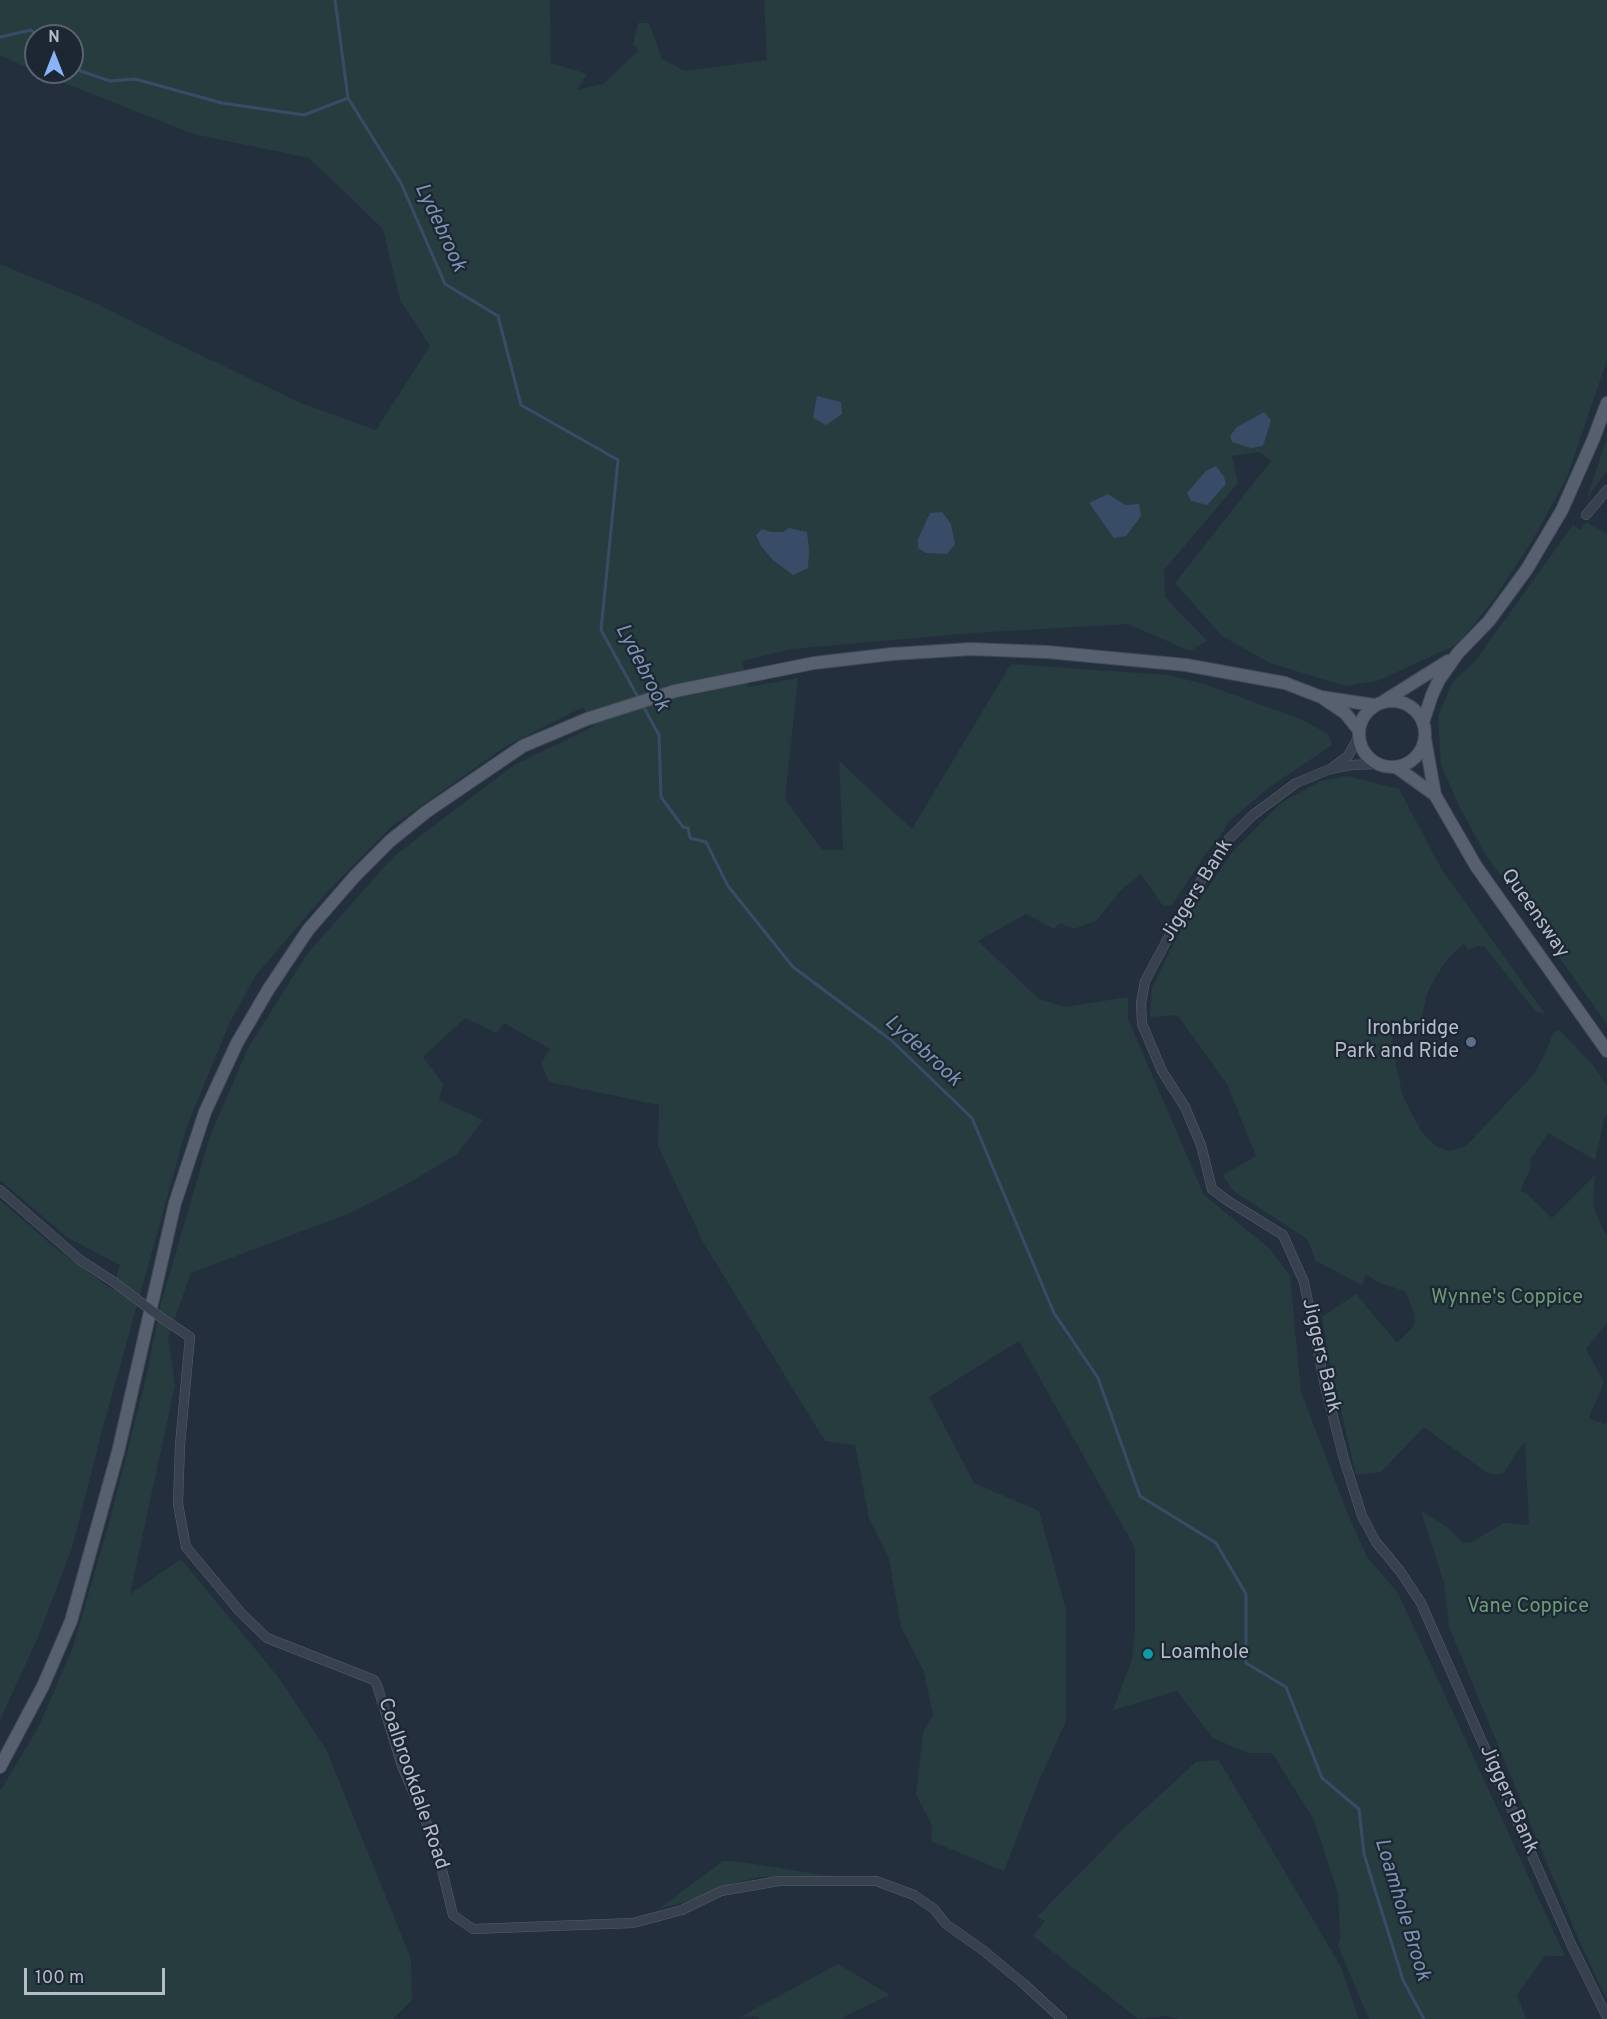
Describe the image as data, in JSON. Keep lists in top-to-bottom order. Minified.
{"streets":{"main road":["Queensway"],"street":["Jiggers Bank","Coalbrookdale Road"]},"crossings":[["Jiggers Bank","Queensway"]],"water":["Lydebrook","Loamhole Brook"],"parks":["Wynne's Coppice","Vane Coppice"],"places":["Ironbridge Park and Ride","Loamhole"],"scale_bar":"100 m","north":"top"}
